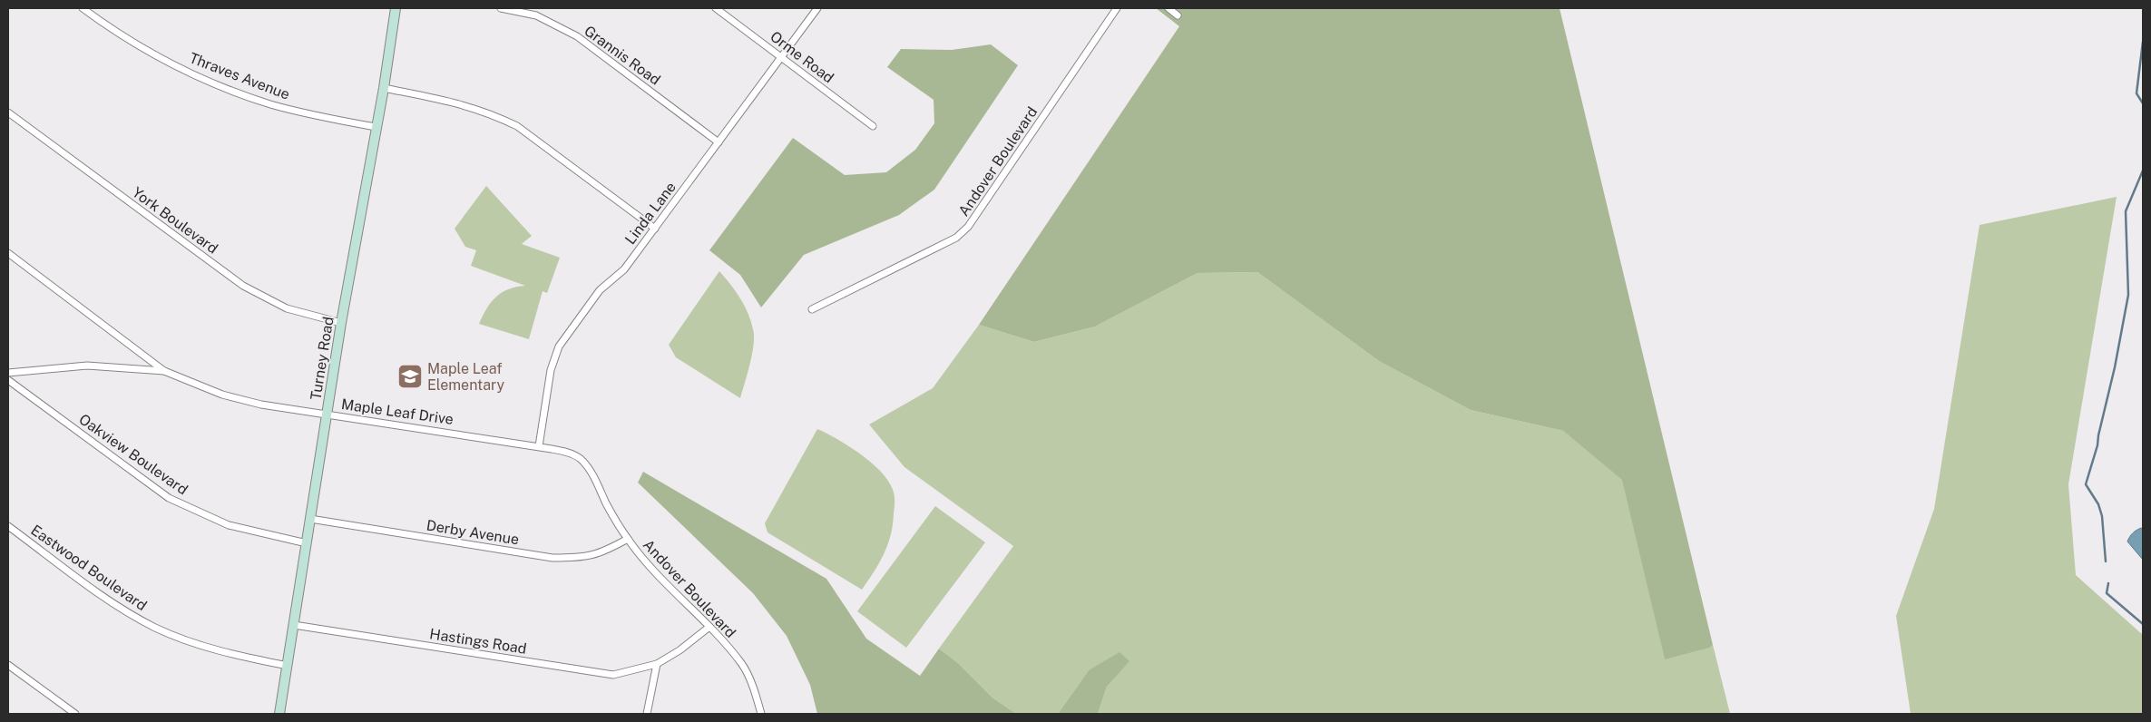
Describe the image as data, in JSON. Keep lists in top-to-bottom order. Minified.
{"streets":{"main road":["Turney Road"],"street":["Grannis Road","Orme Road","Thraves Avenue","Andover Boulevard","Linda Lane","York Boulevard","Maple Leaf Drive","Oakview Boulevard","Derby Avenue","Eastwood Boulevard","Hastings Road"]},"crossings":[["Grannis Road","Linda Lane"],["Orme Road","Linda Lane"],["Thraves Avenue","Turney Road"],["Andover Boulevard","Maple Leaf Drive"],["Andover Boulevard","Derby Avenue"],["Andover Boulevard","Hastings Road"],["Linda Lane","Maple Leaf Drive"],["York Boulevard","Turney Road"],["Turney Road","Maple Leaf Drive"],["Turney Road","Oakview Boulevard"],["Turney Road","Derby Avenue"],["Turney Road","Eastwood Boulevard"],["Turney Road","Hastings Road"]],"places":{"school or university":["Maple Leaf Elementary"]}}
